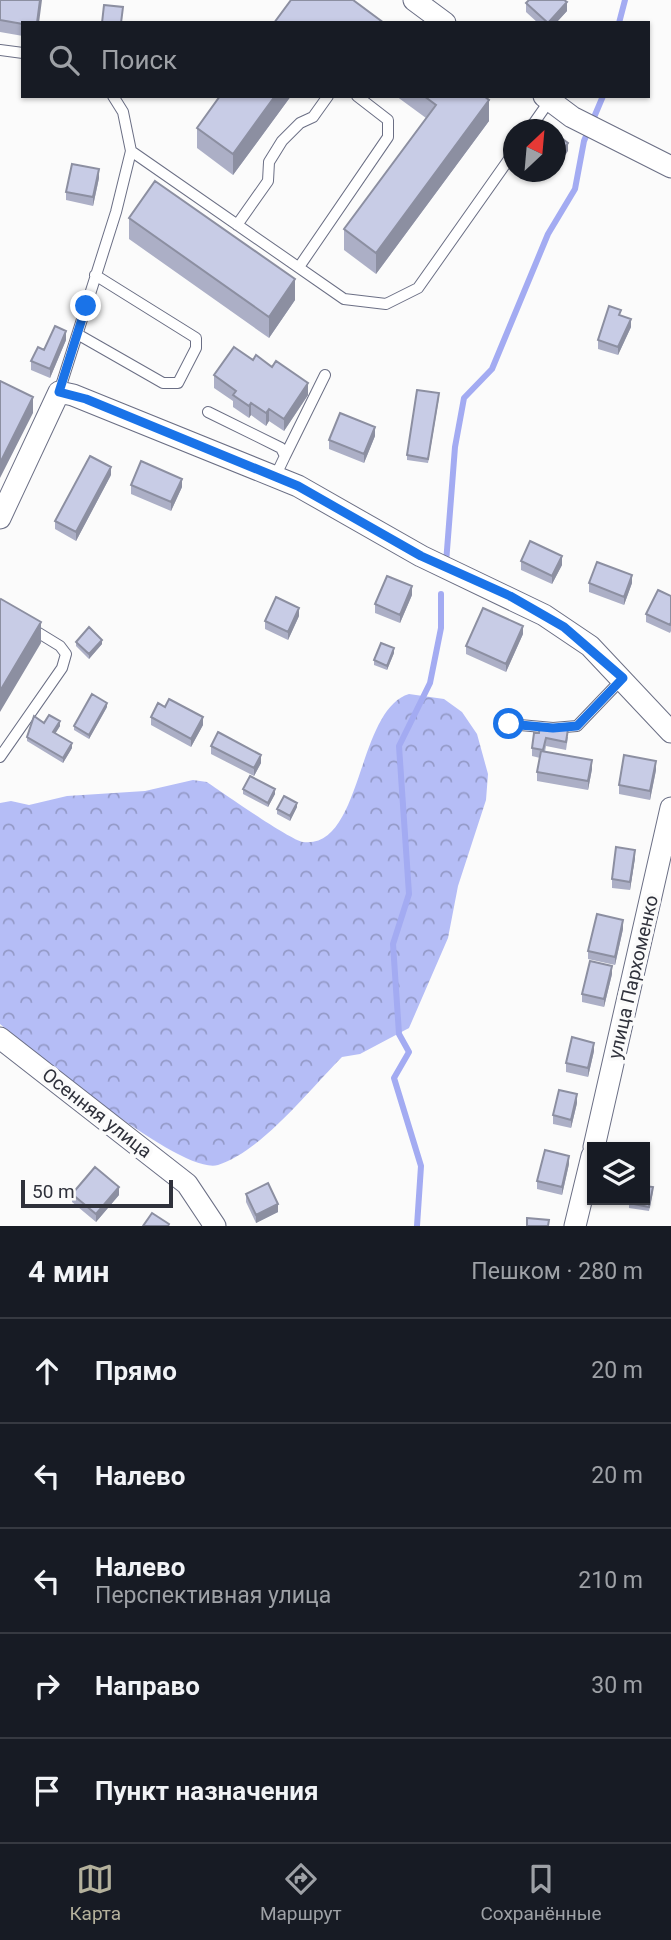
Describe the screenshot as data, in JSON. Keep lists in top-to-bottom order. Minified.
{"streets":{"street":["улица Пархоменко","Осенняя улица"]},"scale_bar":"50 m","north":"top right","page":{"search":"Поиск","scale":"50 m","heading":["4 мин","Пешком · 280 m"],"list":[["Прямо","20 m"],["Налево","20 m"],["Налево","Перспективная улица","210 m"],["Направо","30 m"],"Пункт назначения"],"nav":["Карта","Маршрут","Сохранённые"]}}
